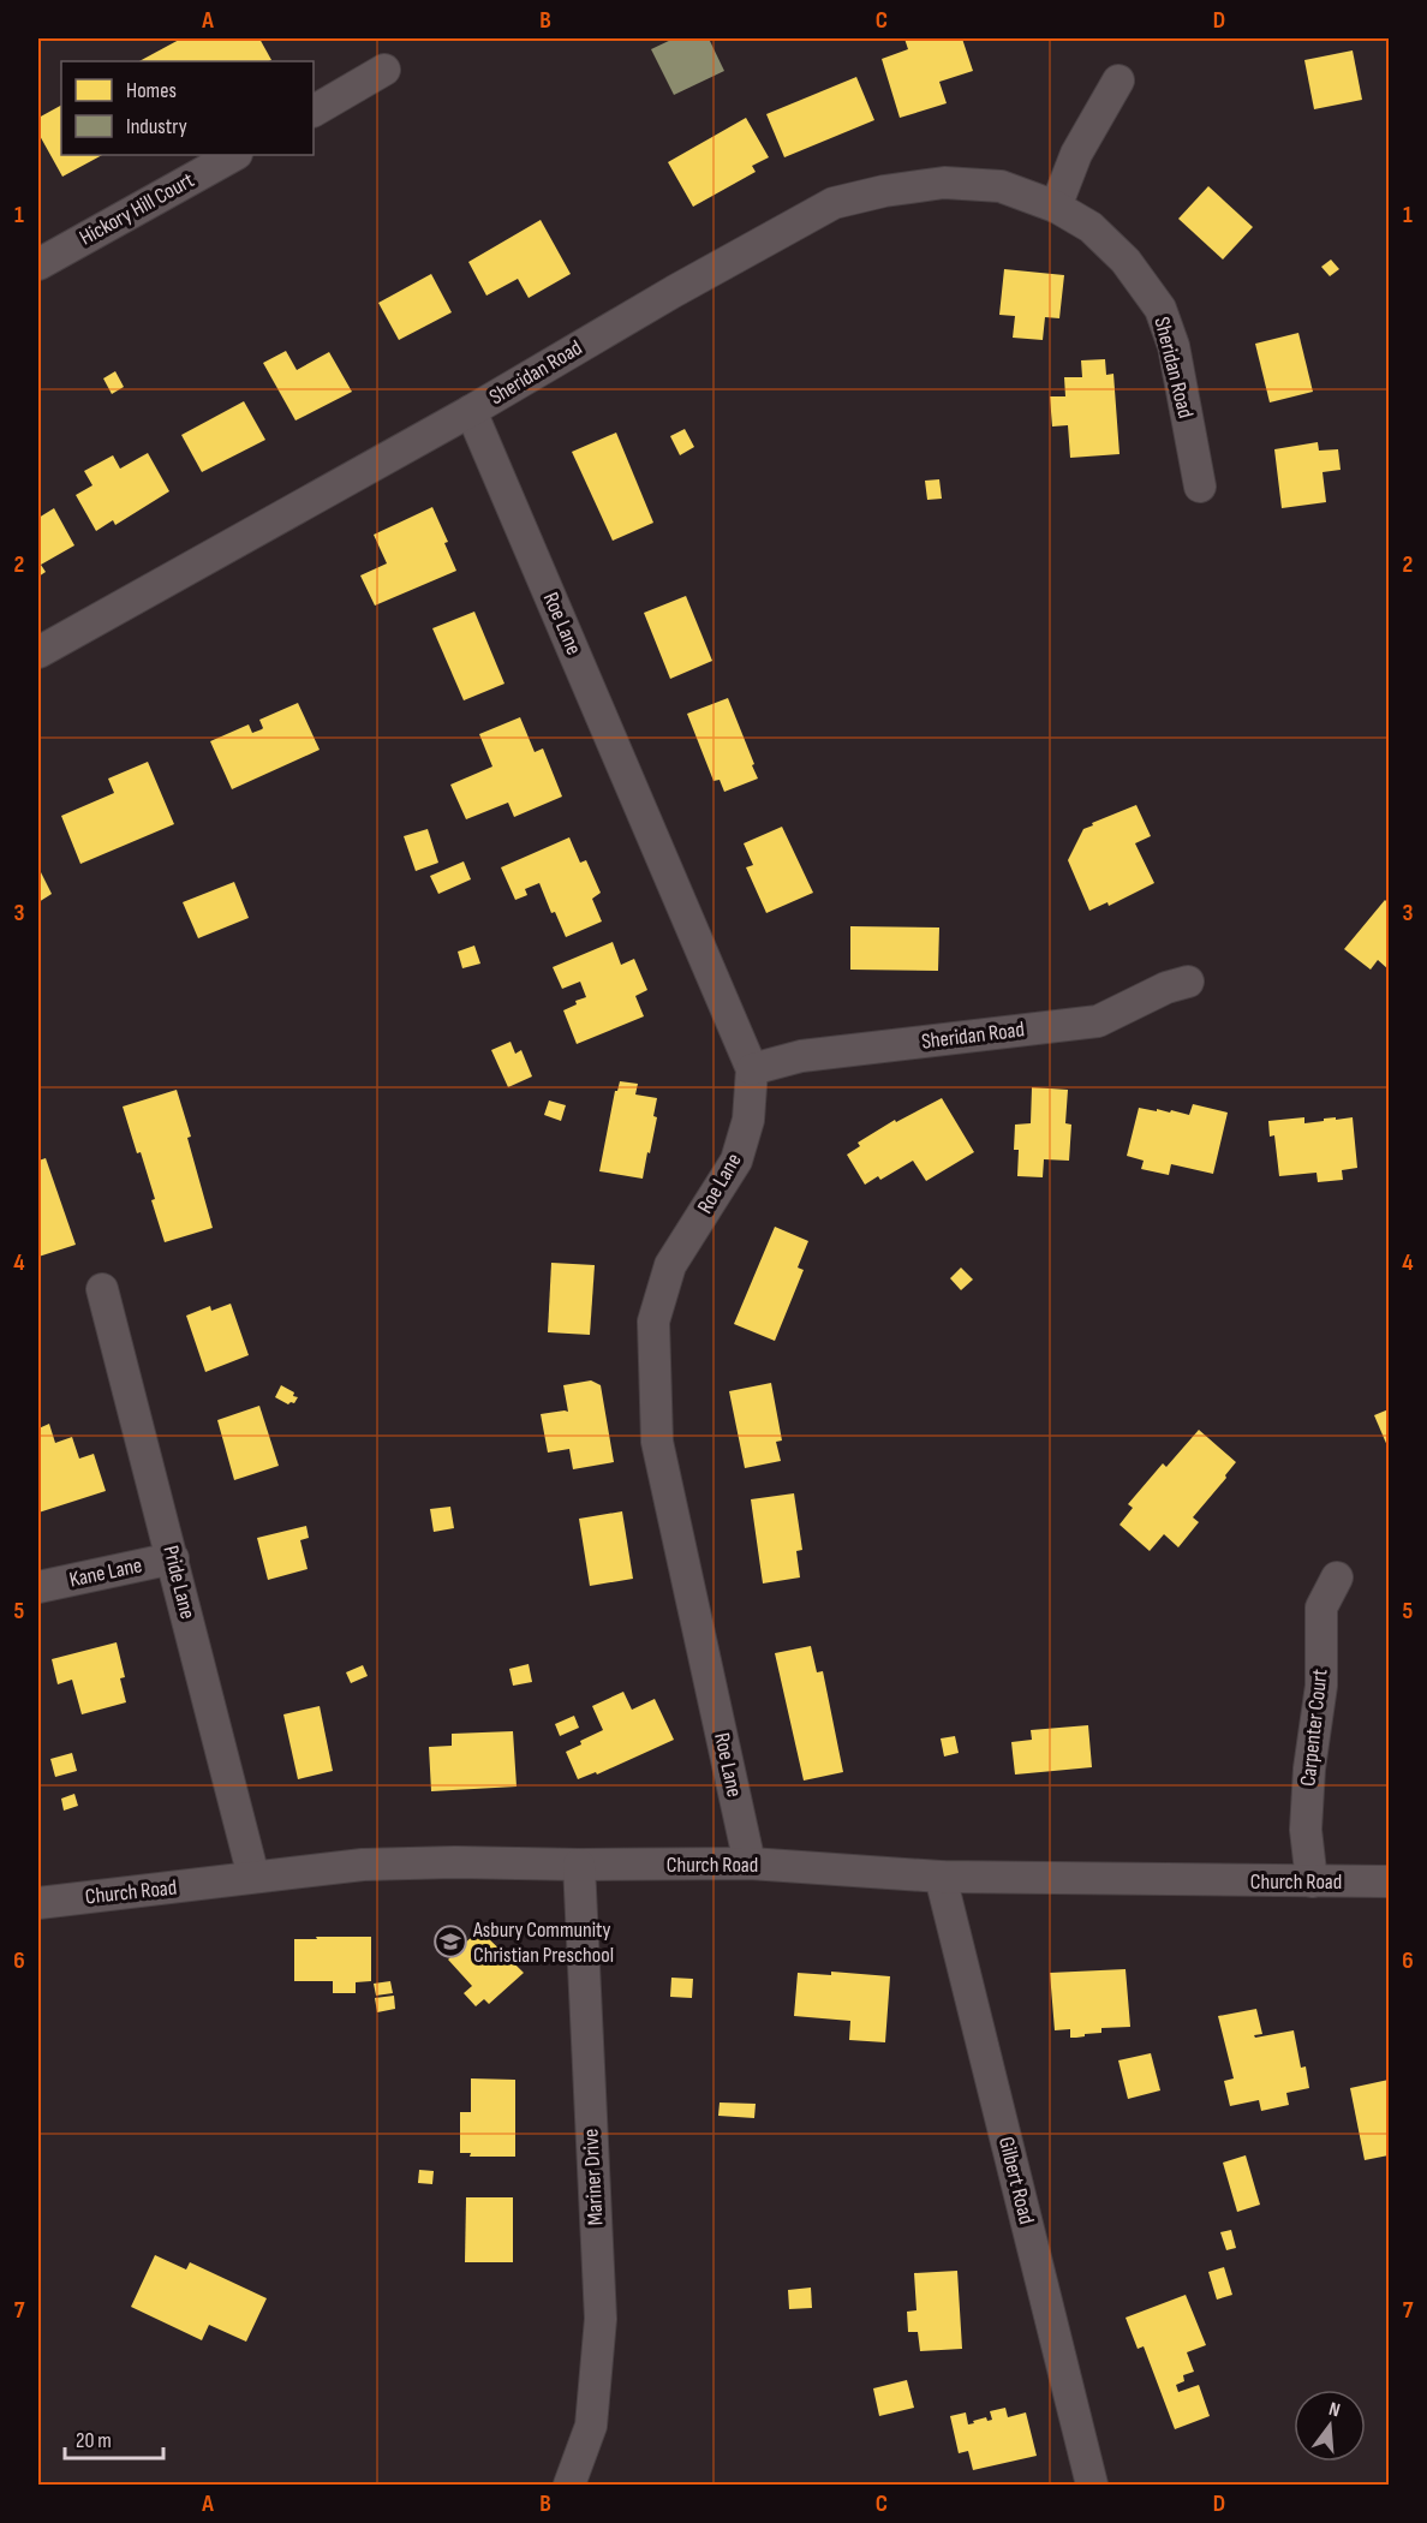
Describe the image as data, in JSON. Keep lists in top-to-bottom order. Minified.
{"streets":{"street":["Hickory Hill Court","Sheridan Road","Roe Lane","Kane Lane","Pride Lane","Carpenter Court","Church Road","Mariner Drive","Gilbert Road"]},"crossings":[["Sheridan Road","Roe Lane"],["Roe Lane","Church Road"],["Kane Lane","Pride Lane"],["Pride Lane","Church Road"],["Carpenter Court","Church Road"],["Church Road","Mariner Drive"],["Church Road","Gilbert Road"]],"places":{"school or university":["Asbury Community Christian Preschool"]},"legend":["Homes","Industry"],"scale_bar":"20 m","north":"top","grid":{"columns":["A","B","C","D"],"rows":["1","2","3","4","5","6","7"]}}
